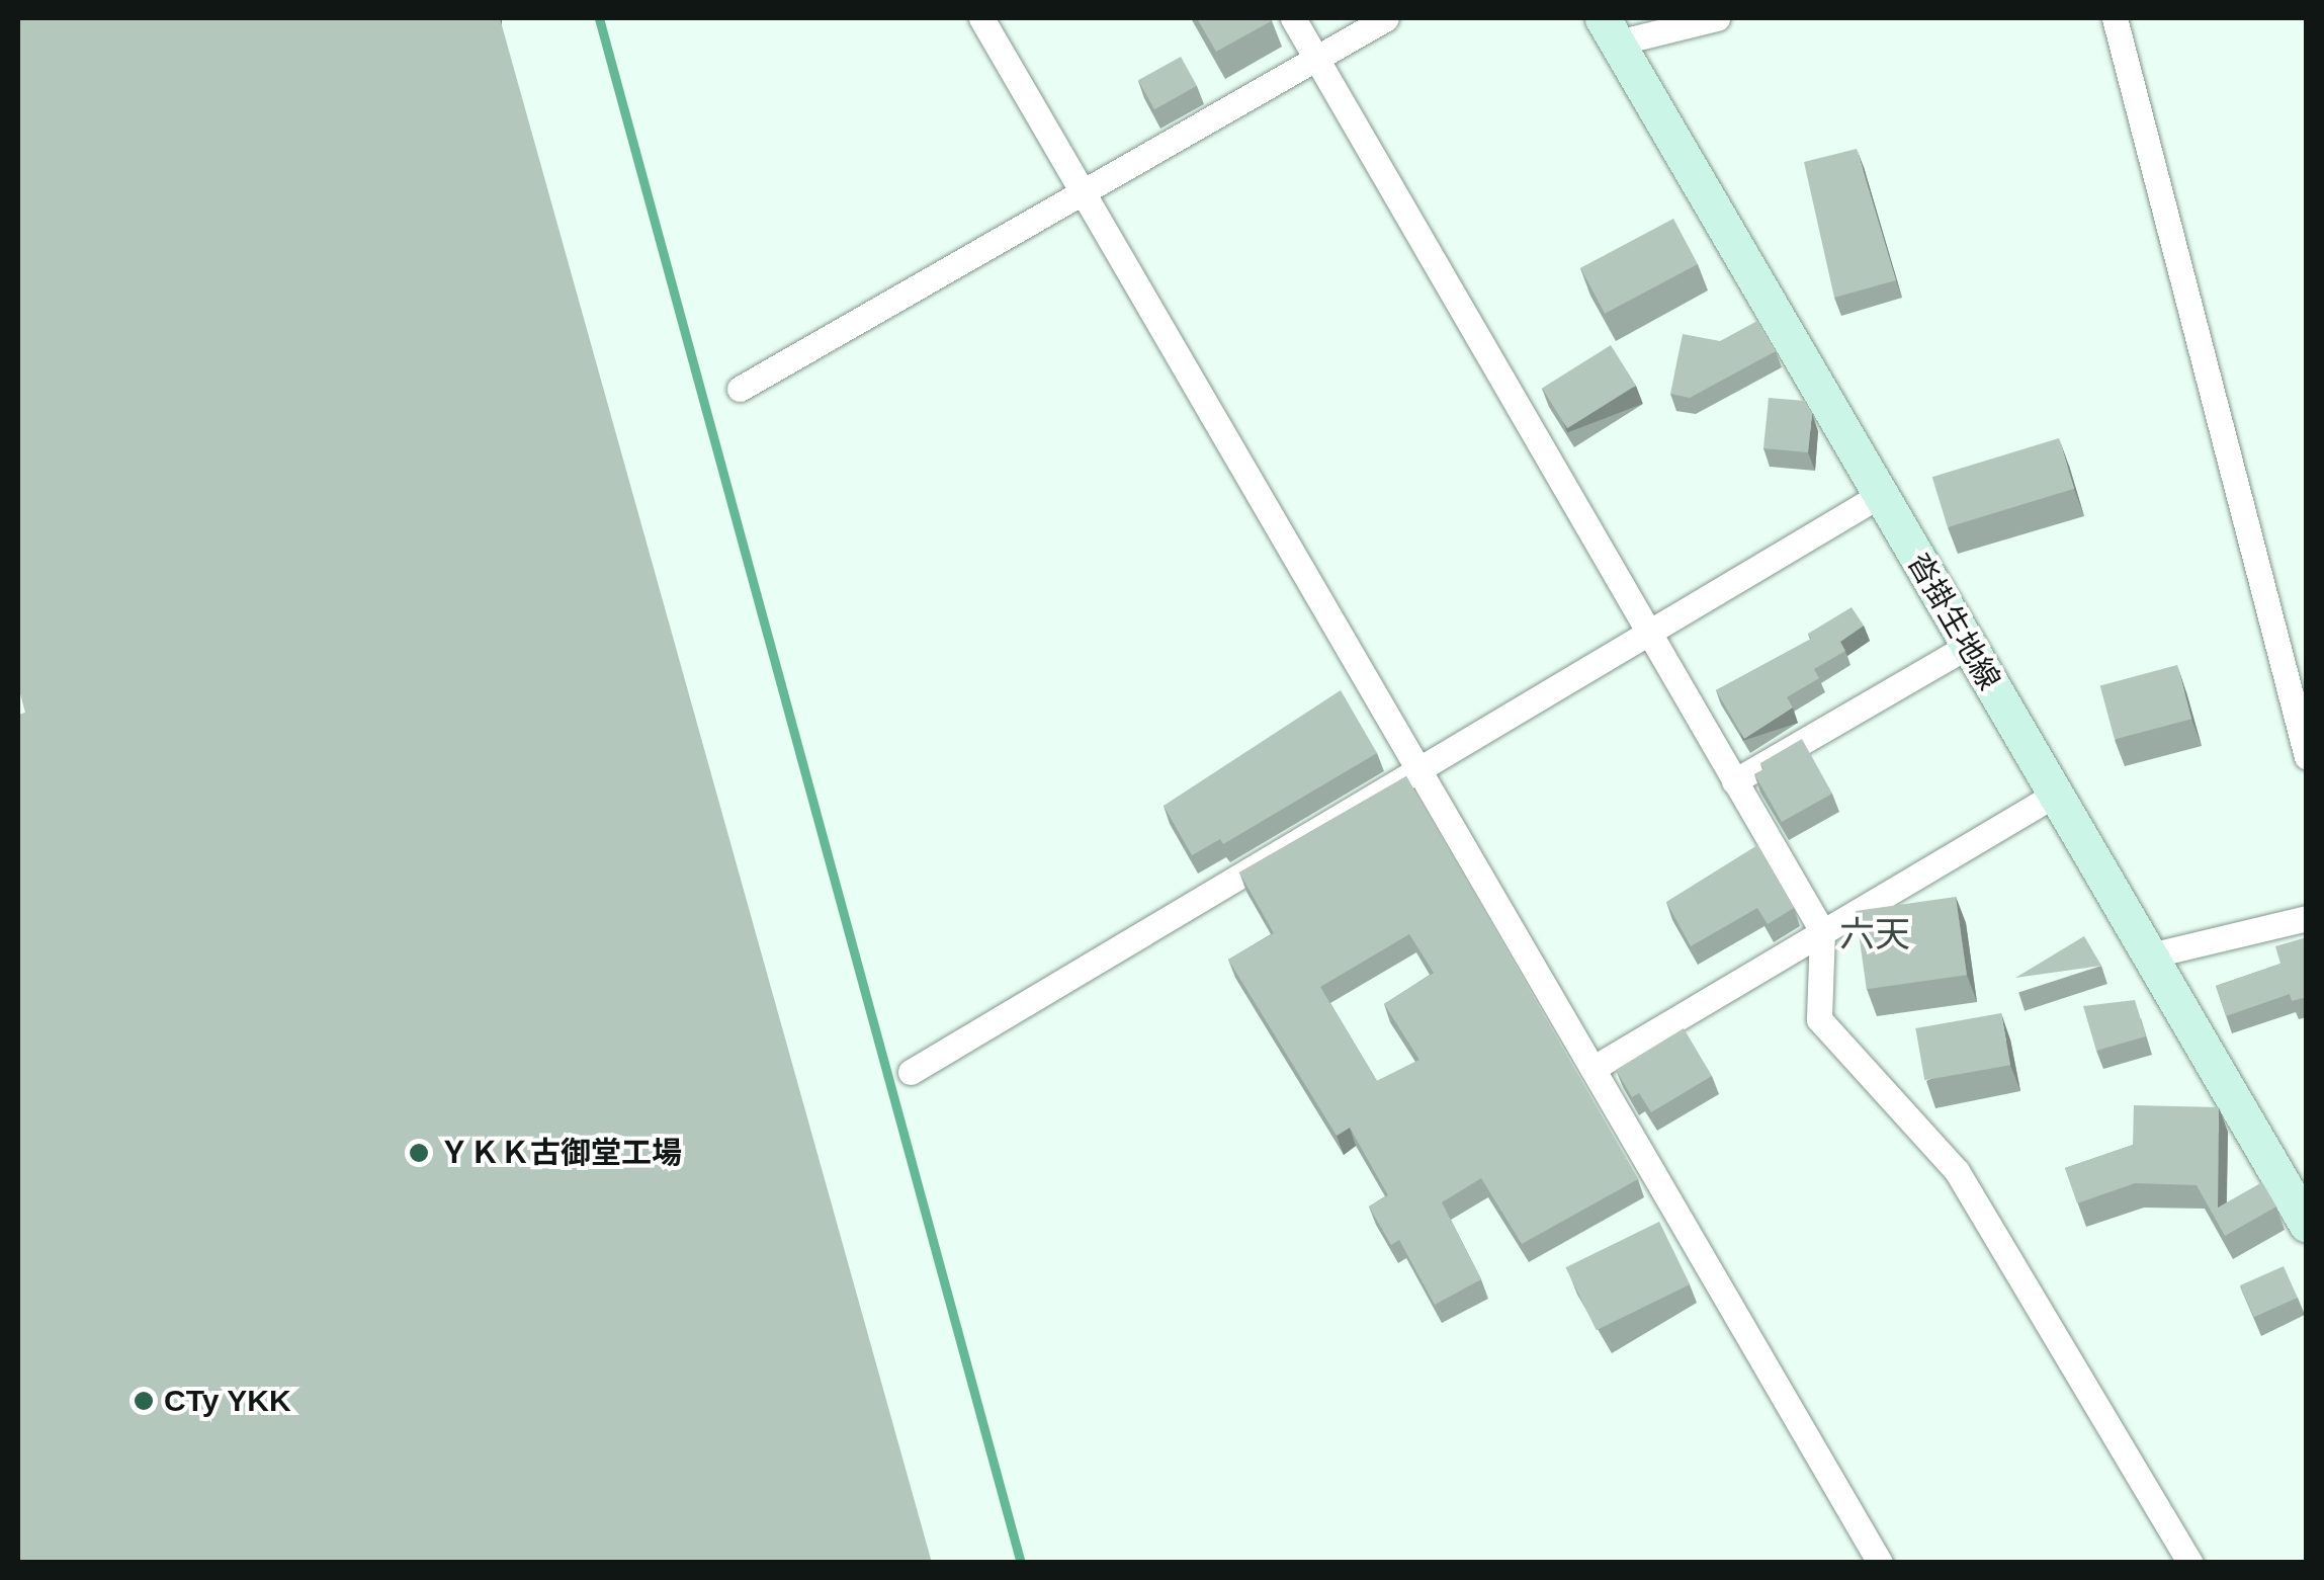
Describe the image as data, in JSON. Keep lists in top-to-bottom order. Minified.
{"streets":{"main road":["沓掛生地線"]},"districts":["六天"],"places":["ＹＫＫ古御堂工場","CTy YKK"]}
